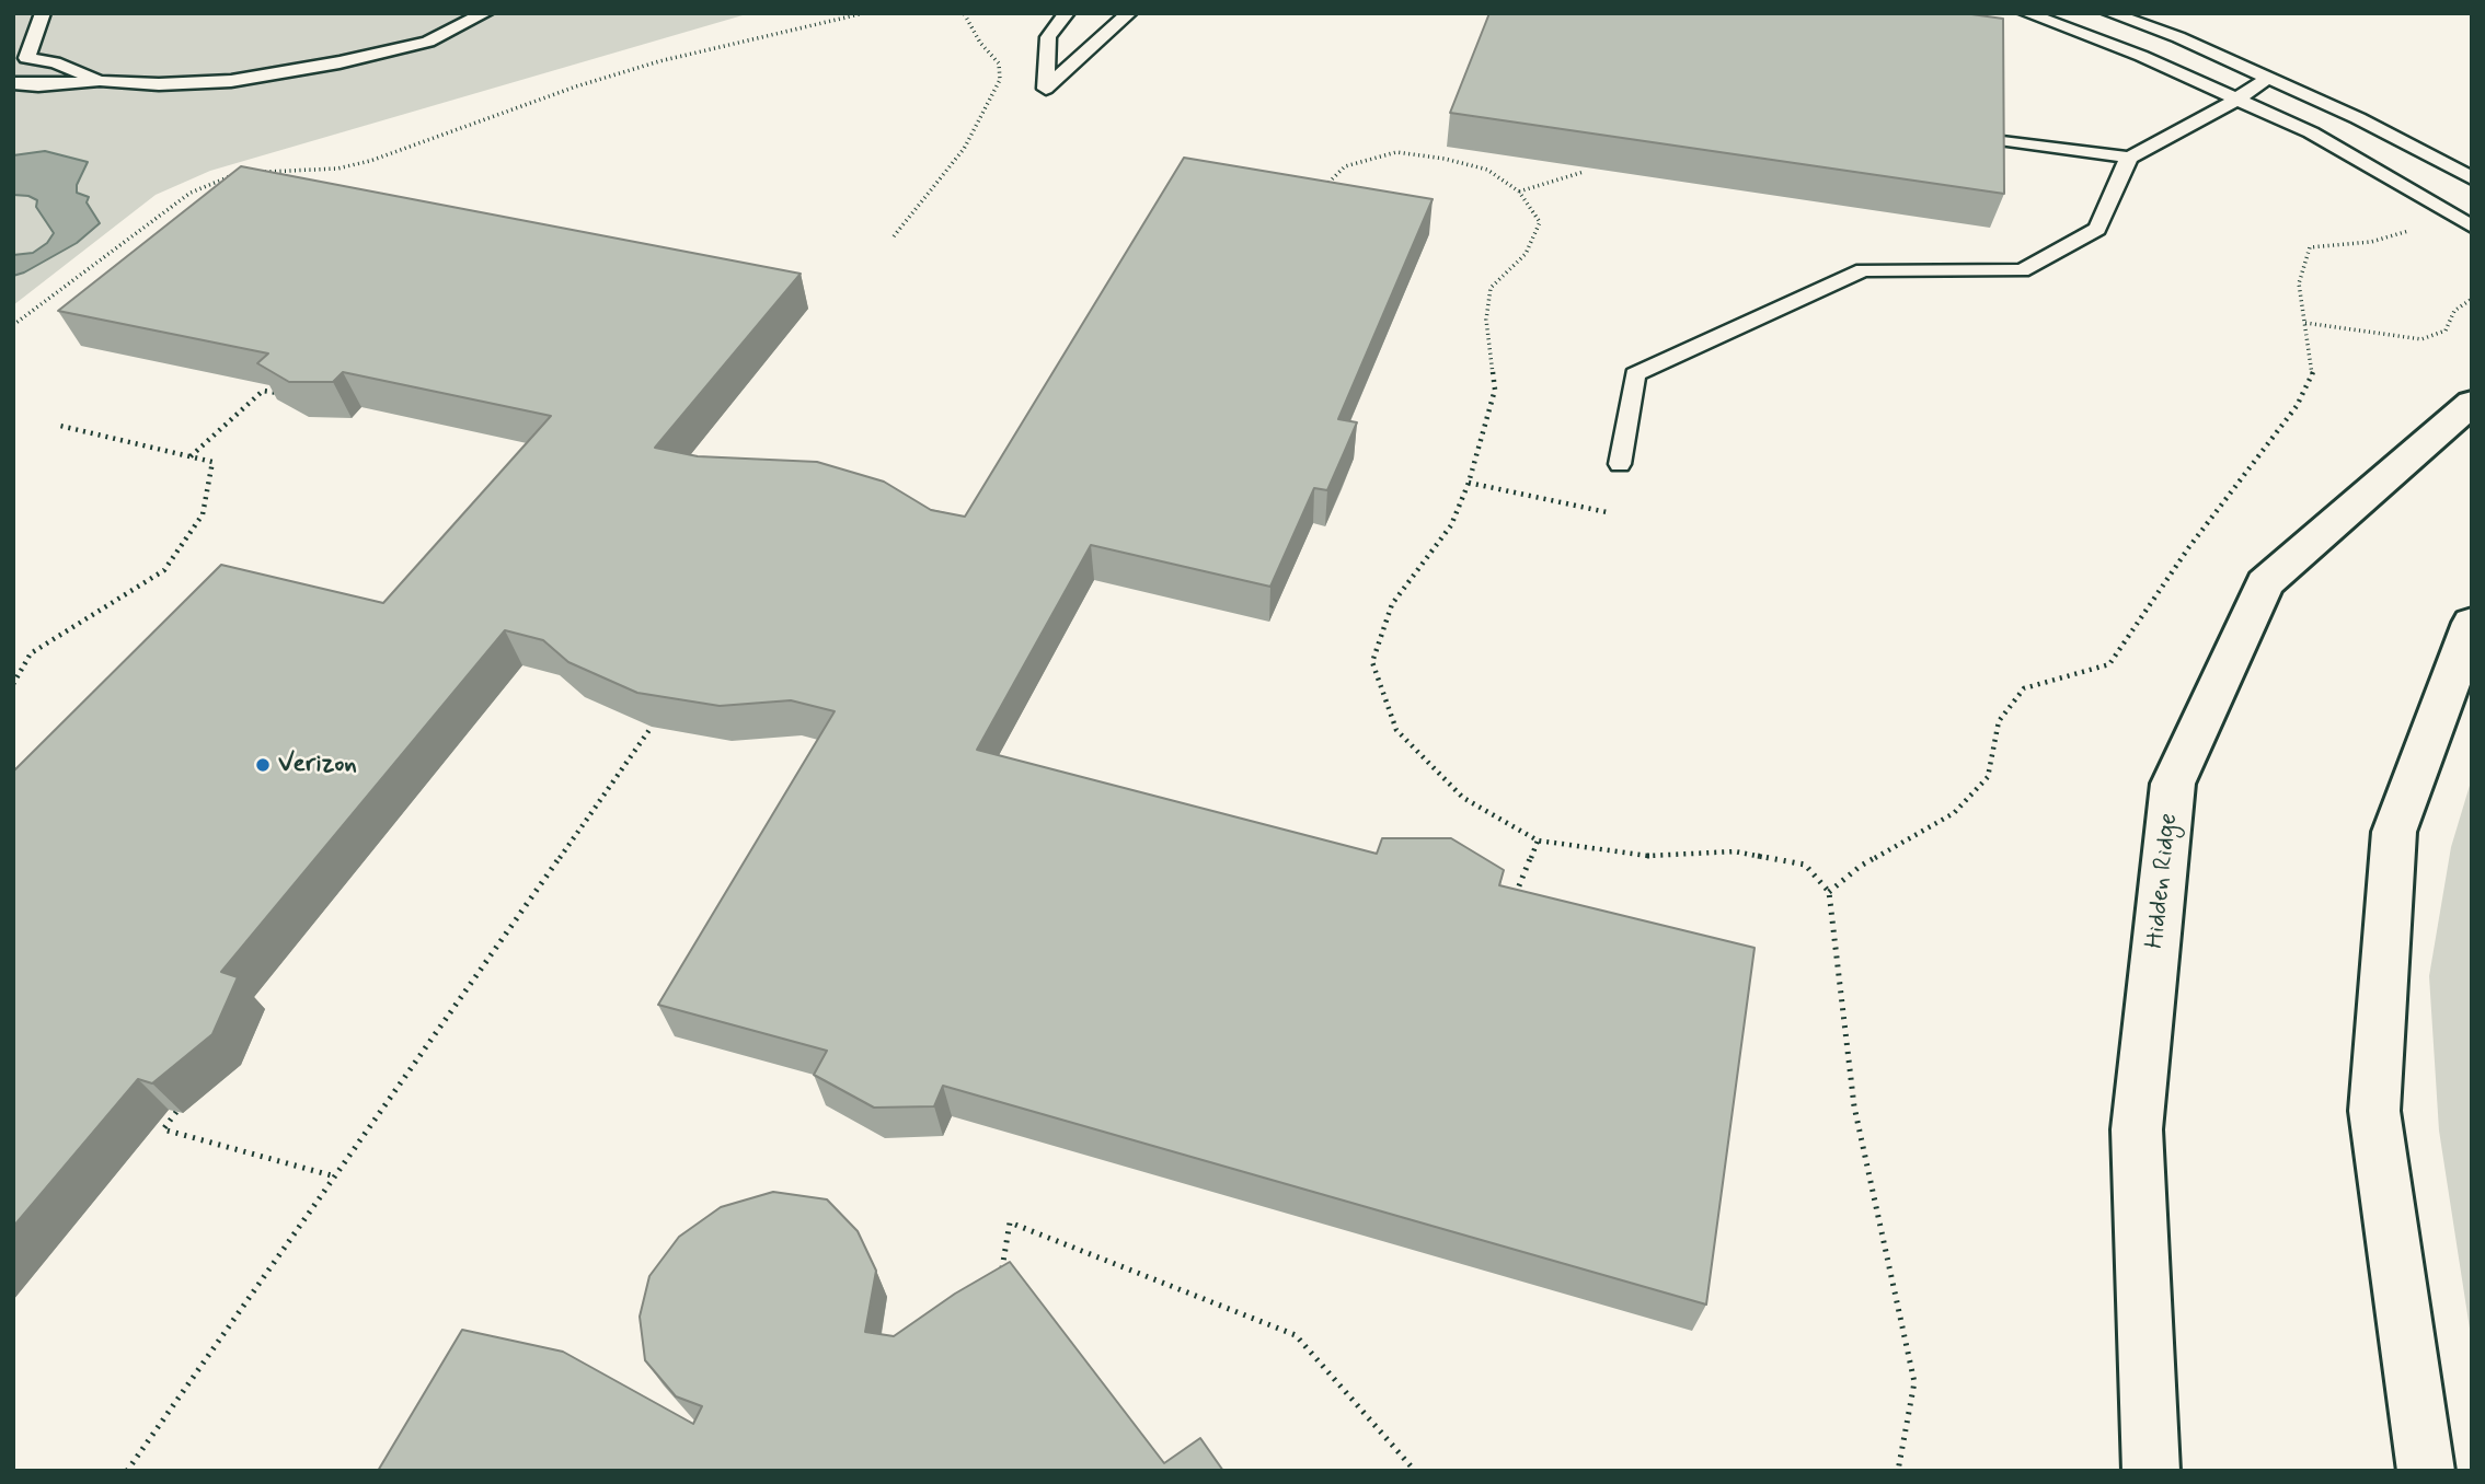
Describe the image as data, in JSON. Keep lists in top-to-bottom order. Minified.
{"streets":{"main road":["Hidden Ridge"]},"places":["Verizon"]}
